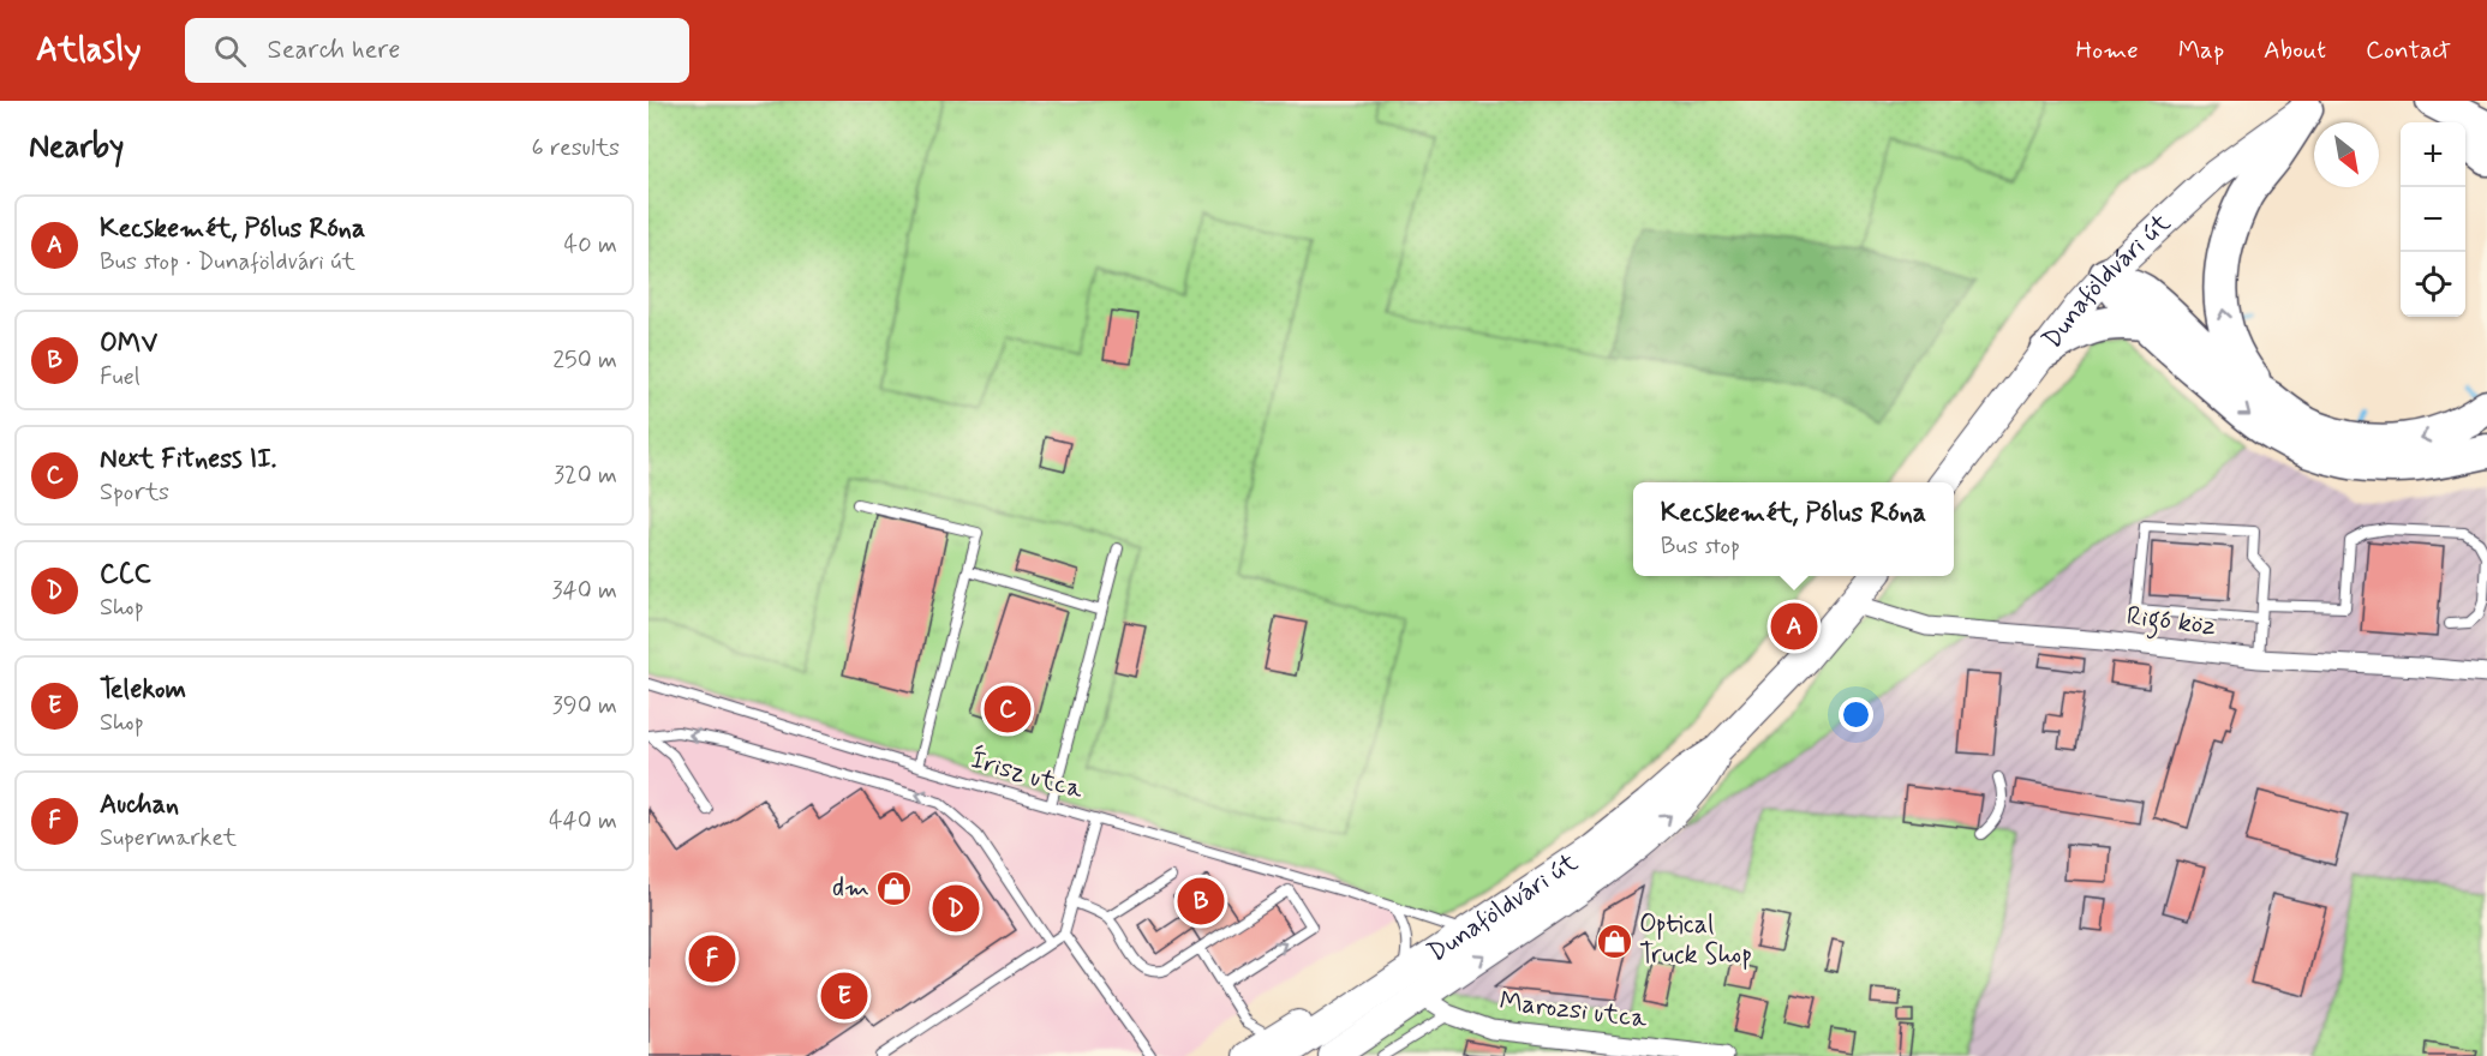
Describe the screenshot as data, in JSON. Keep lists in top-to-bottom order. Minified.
{"streets":{"main road":["Dunaföldvári út"],"street":["Rigó köz","Marozsi utca"],"lane":["Írisz utca"]},"crossings":[["Dunaföldvári út","Rigó köz"],["Dunaföldvári út","Írisz utca"],["Dunaföldvári út","Marozsi utca"]],"places":{"shop":["dm","Optical Truck Shop"]},"north":"bottom right","page":{"header":"Atlasly","search":"Search here","nav":["Home","Map","About","Contact"],"heading":["Nearby","6 results"],"map_buttons":["+","−"],"list":[{"mark":"A","name":"Kecskemét, Pólus Róna","note":"Bus stop · Dunaföldvári út","value":"40 m"},{"mark":"B","name":"OMV","note":"Fuel","value":"250 m"},{"mark":"C","name":"Next Fitness II.","note":"Sports","value":"320 m"},{"mark":"D","name":"CCC","note":"Shop","value":"340 m"},{"mark":"E","name":"Telekom","note":"Shop","value":"390 m"},{"mark":"F","name":"Auchan","note":"Supermarket","value":"440 m"}],"popup":["Kecskemét, Pólus Róna","Bus stop"],"pins":["A","C","B","D","F","E"]}}
